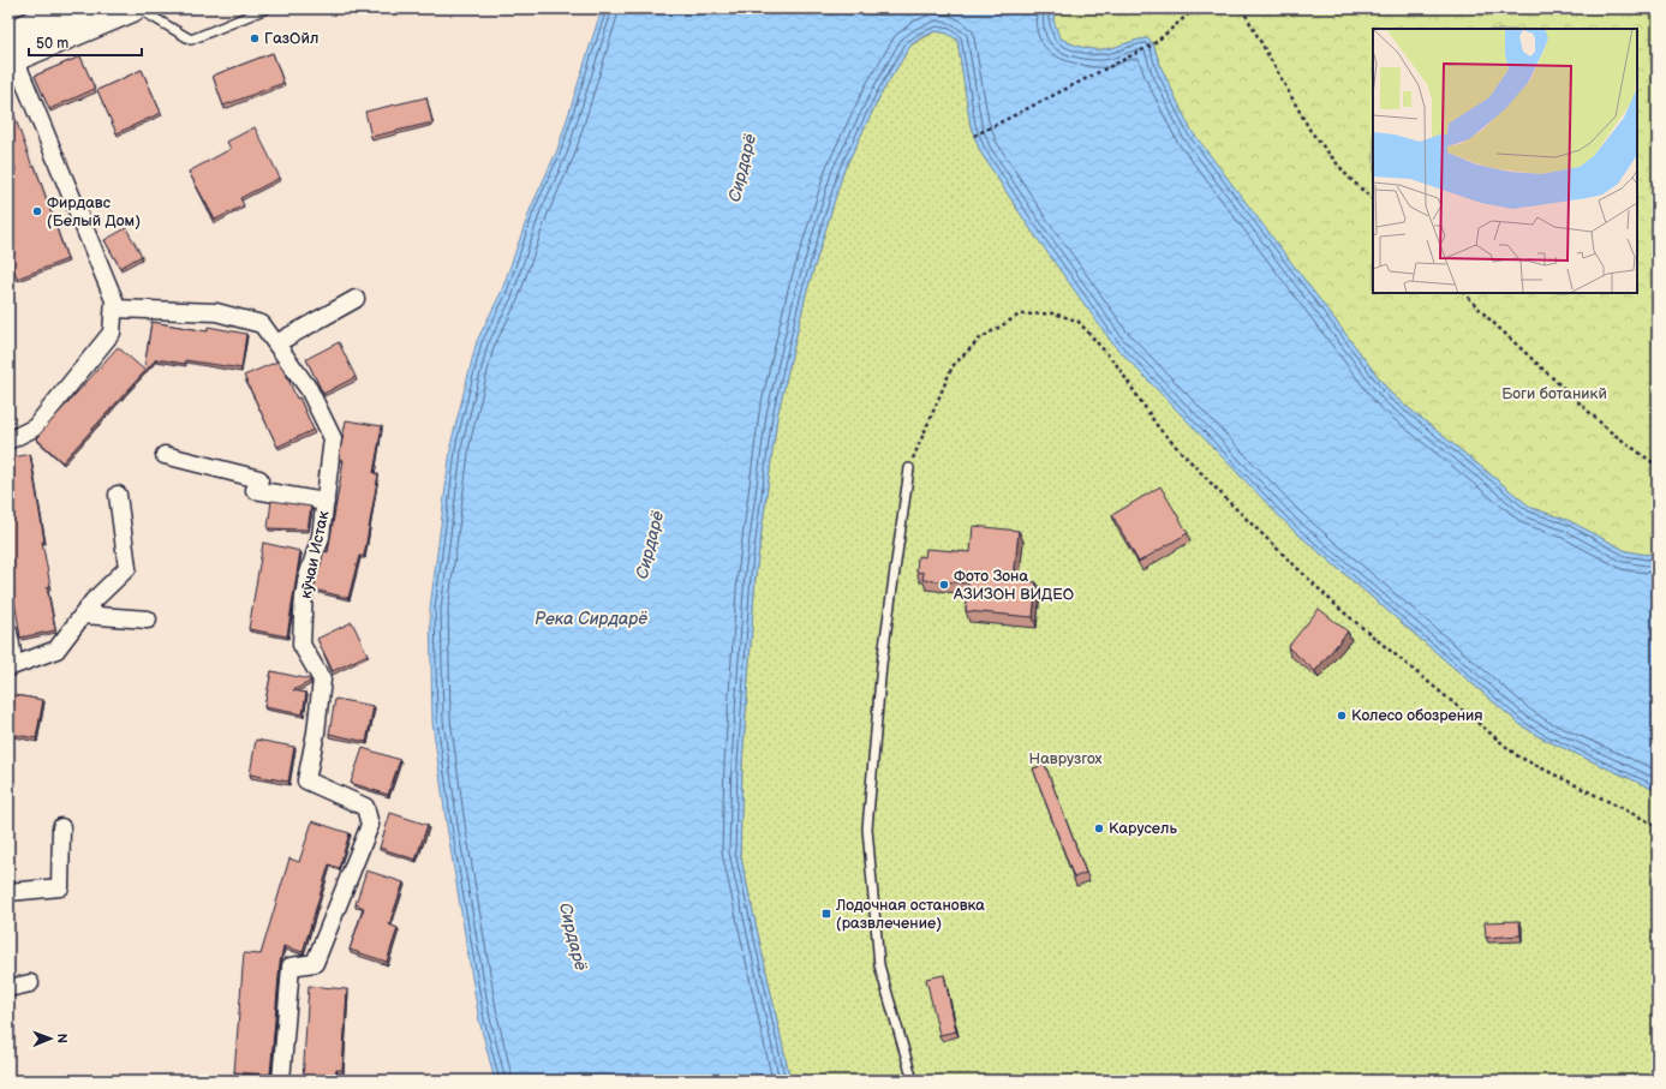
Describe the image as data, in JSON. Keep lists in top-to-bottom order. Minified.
{"streets":{"street":["кӯчаи Истак"]},"water":["Сирдарё","Река Сирдарё"],"parks":["Боги ботаникй","Наврузгох"],"places":{"other":["ГазОйл","Фирдавс (Белый Дом)","Фото Зона АЗИЗОН ВИДЕО","Колесо обозрения","Карусель"],"transit":["Лодочная остановка (развлечение)"]},"scale_bar":"50 m","north":"right"}
